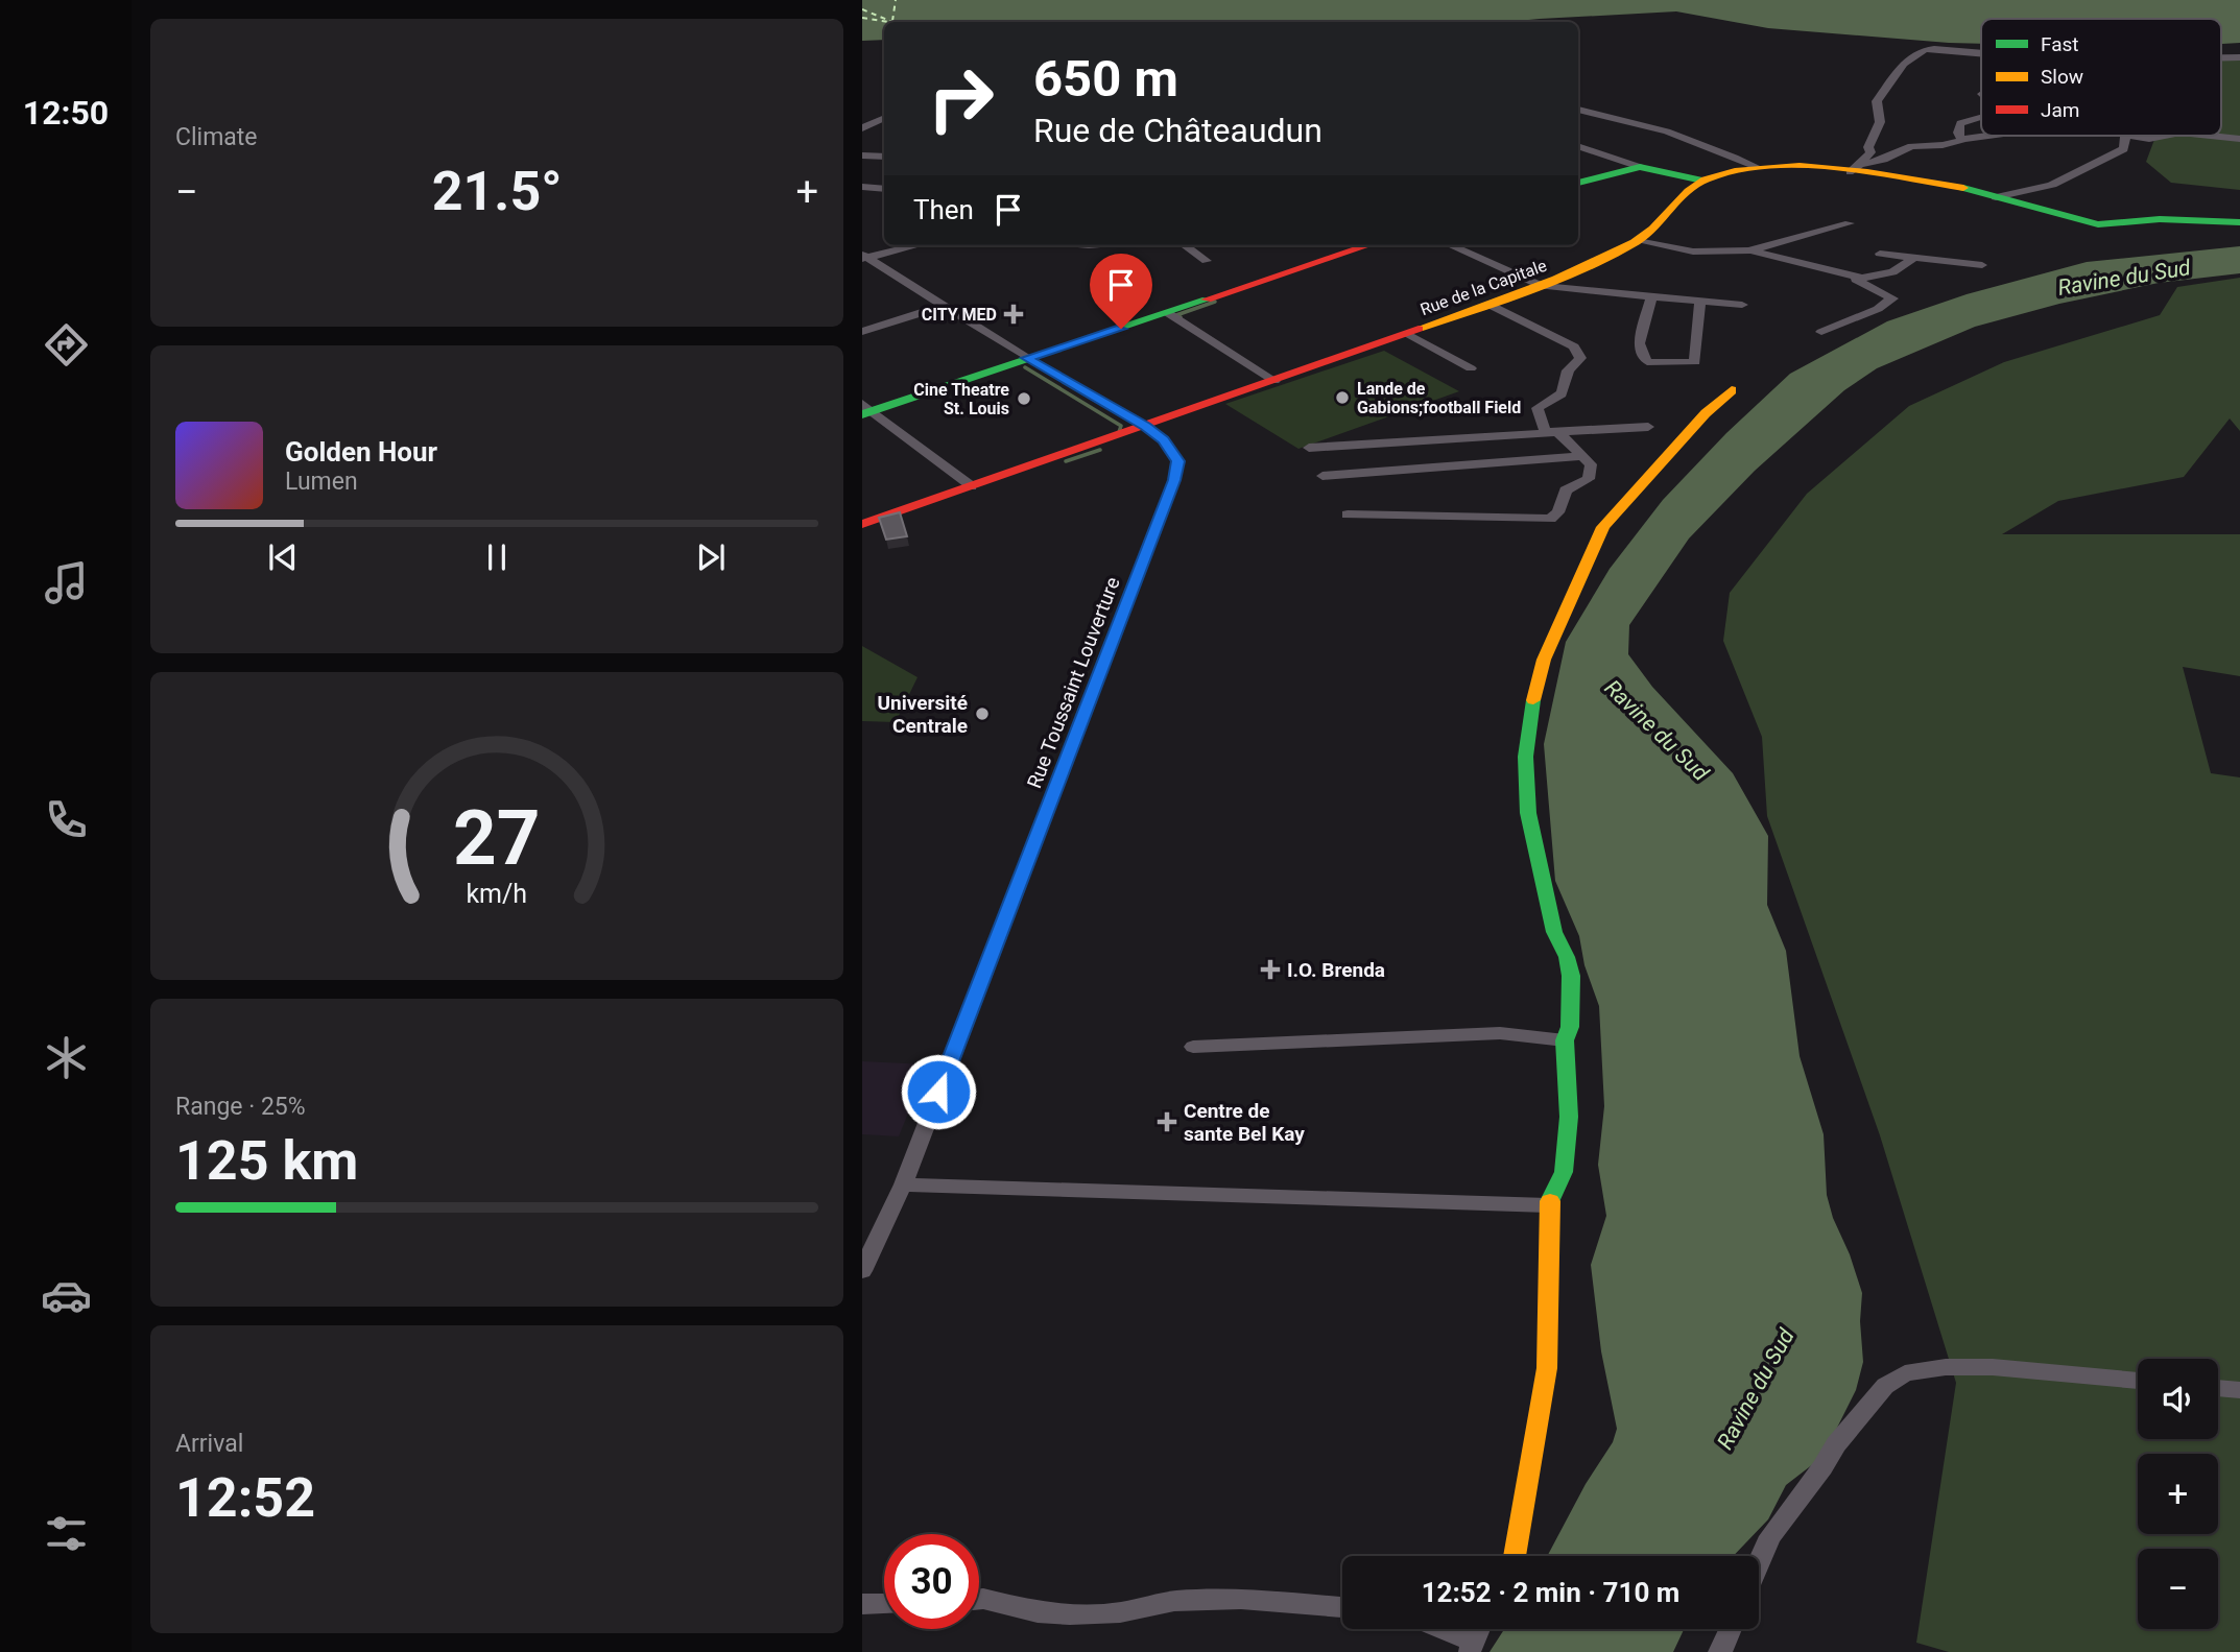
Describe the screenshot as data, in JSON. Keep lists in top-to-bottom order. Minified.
{"streets":{"street":["Rue de la Capitale","Rue Toussaint Louverture"]},"crossings":[["Rue de la Capitale","Rue Toussaint Louverture"]],"water":["Ravine du Sud"],"places":{"health":["CITY MED","I.O. Brenda","Centre de sante Bel Kay"],"other":["Lande de Gabions;football Field","Cine Theatre St. Louis","Université Centrale"]},"legend":["Fast","Slow","Jam"],"page":{"tabs":"12:50","tile":["Climate",["Range · 25%","125 km"],["Arrival","12:52"]],"turn":["650 m","Rue de Châteaudun"],"heat":["−","21.5°","+"],"then":"Then","song":["Golden Hour","Lumen"],"map_buttons":["+","−"],"limit":"30","trip":"12:52 · 2 min · 710 m","gauge":["27","km/h"]}}
